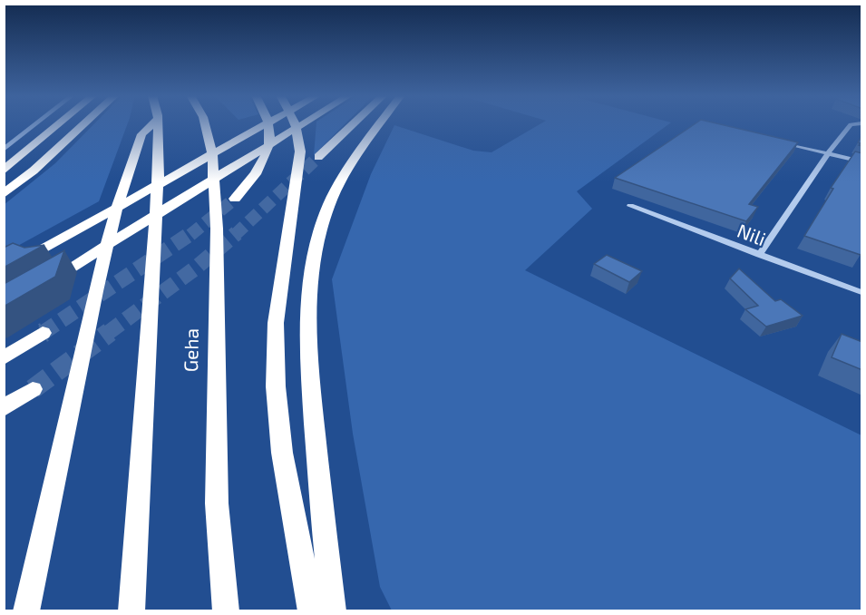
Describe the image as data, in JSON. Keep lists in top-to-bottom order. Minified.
{"streets":{"highway":["Geha"],"street":["Nili"]}}
